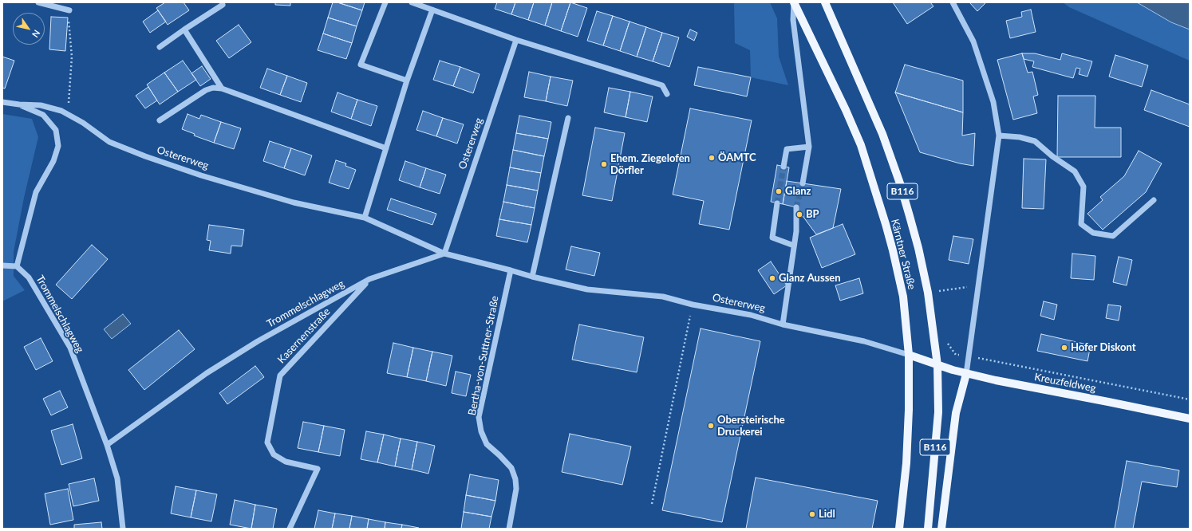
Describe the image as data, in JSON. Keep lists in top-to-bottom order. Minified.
{"streets":{"main road":["Ostererweg","B116","Kärntner Straße","Kreuzfeldweg"],"street":["Trommelschlagweg","Kasernenstraße","Bertha-von-Suttner-Straße"]},"crossings":[["Ostererweg","Kärntner Straße"],["Ostererweg","Trommelschlagweg"],["Ostererweg","Bertha-von-Suttner-Straße"],["Ostererweg","Kreuzfeldweg"],["Kärntner Straße","Kreuzfeldweg"],["Trommelschlagweg","Kasernenstraße"]],"places":["ÖAMTC","Ehem. Ziegelofen Dörfler","Glanz","BP","Glanz Aussen","Hofer Diskont","Obersteirische Druckerei","Lidl"],"north":"bottom right"}
